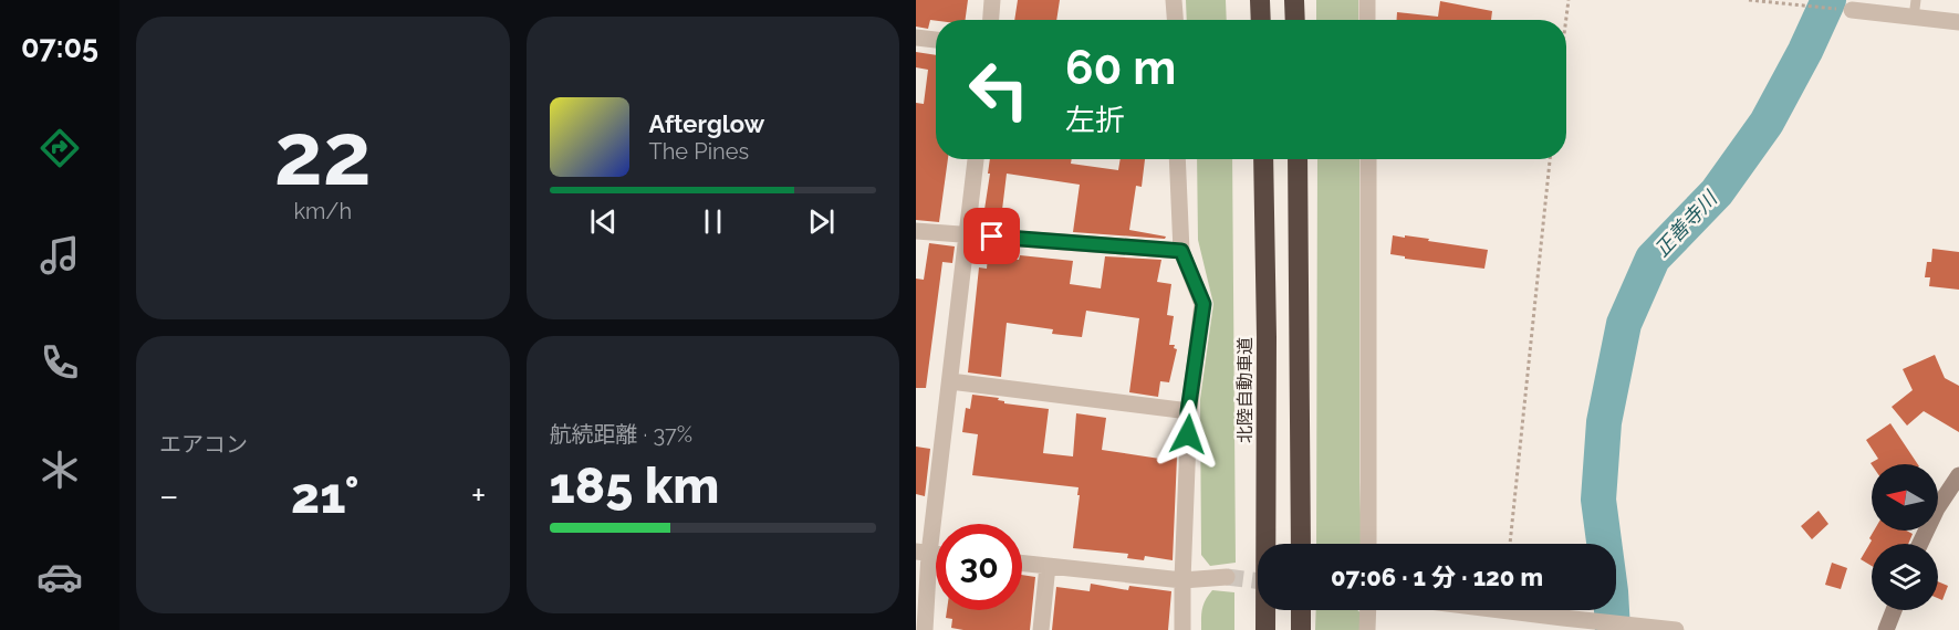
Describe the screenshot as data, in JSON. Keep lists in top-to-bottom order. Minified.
{"streets":{"highway":["北陸自動車道"]},"water":["正善寺川"],"north":"left","page":{"tabs":"07:05","tile":[["22","km/h"],"エアコン",["航続距離 · 37%","185 km"]],"turn":["60 m","左折"],"song":["Afterglow","The Pines"],"heat":["−","21°","+"],"limit":"30","trip":"07:06 · 1 分 · 120 m"}}
